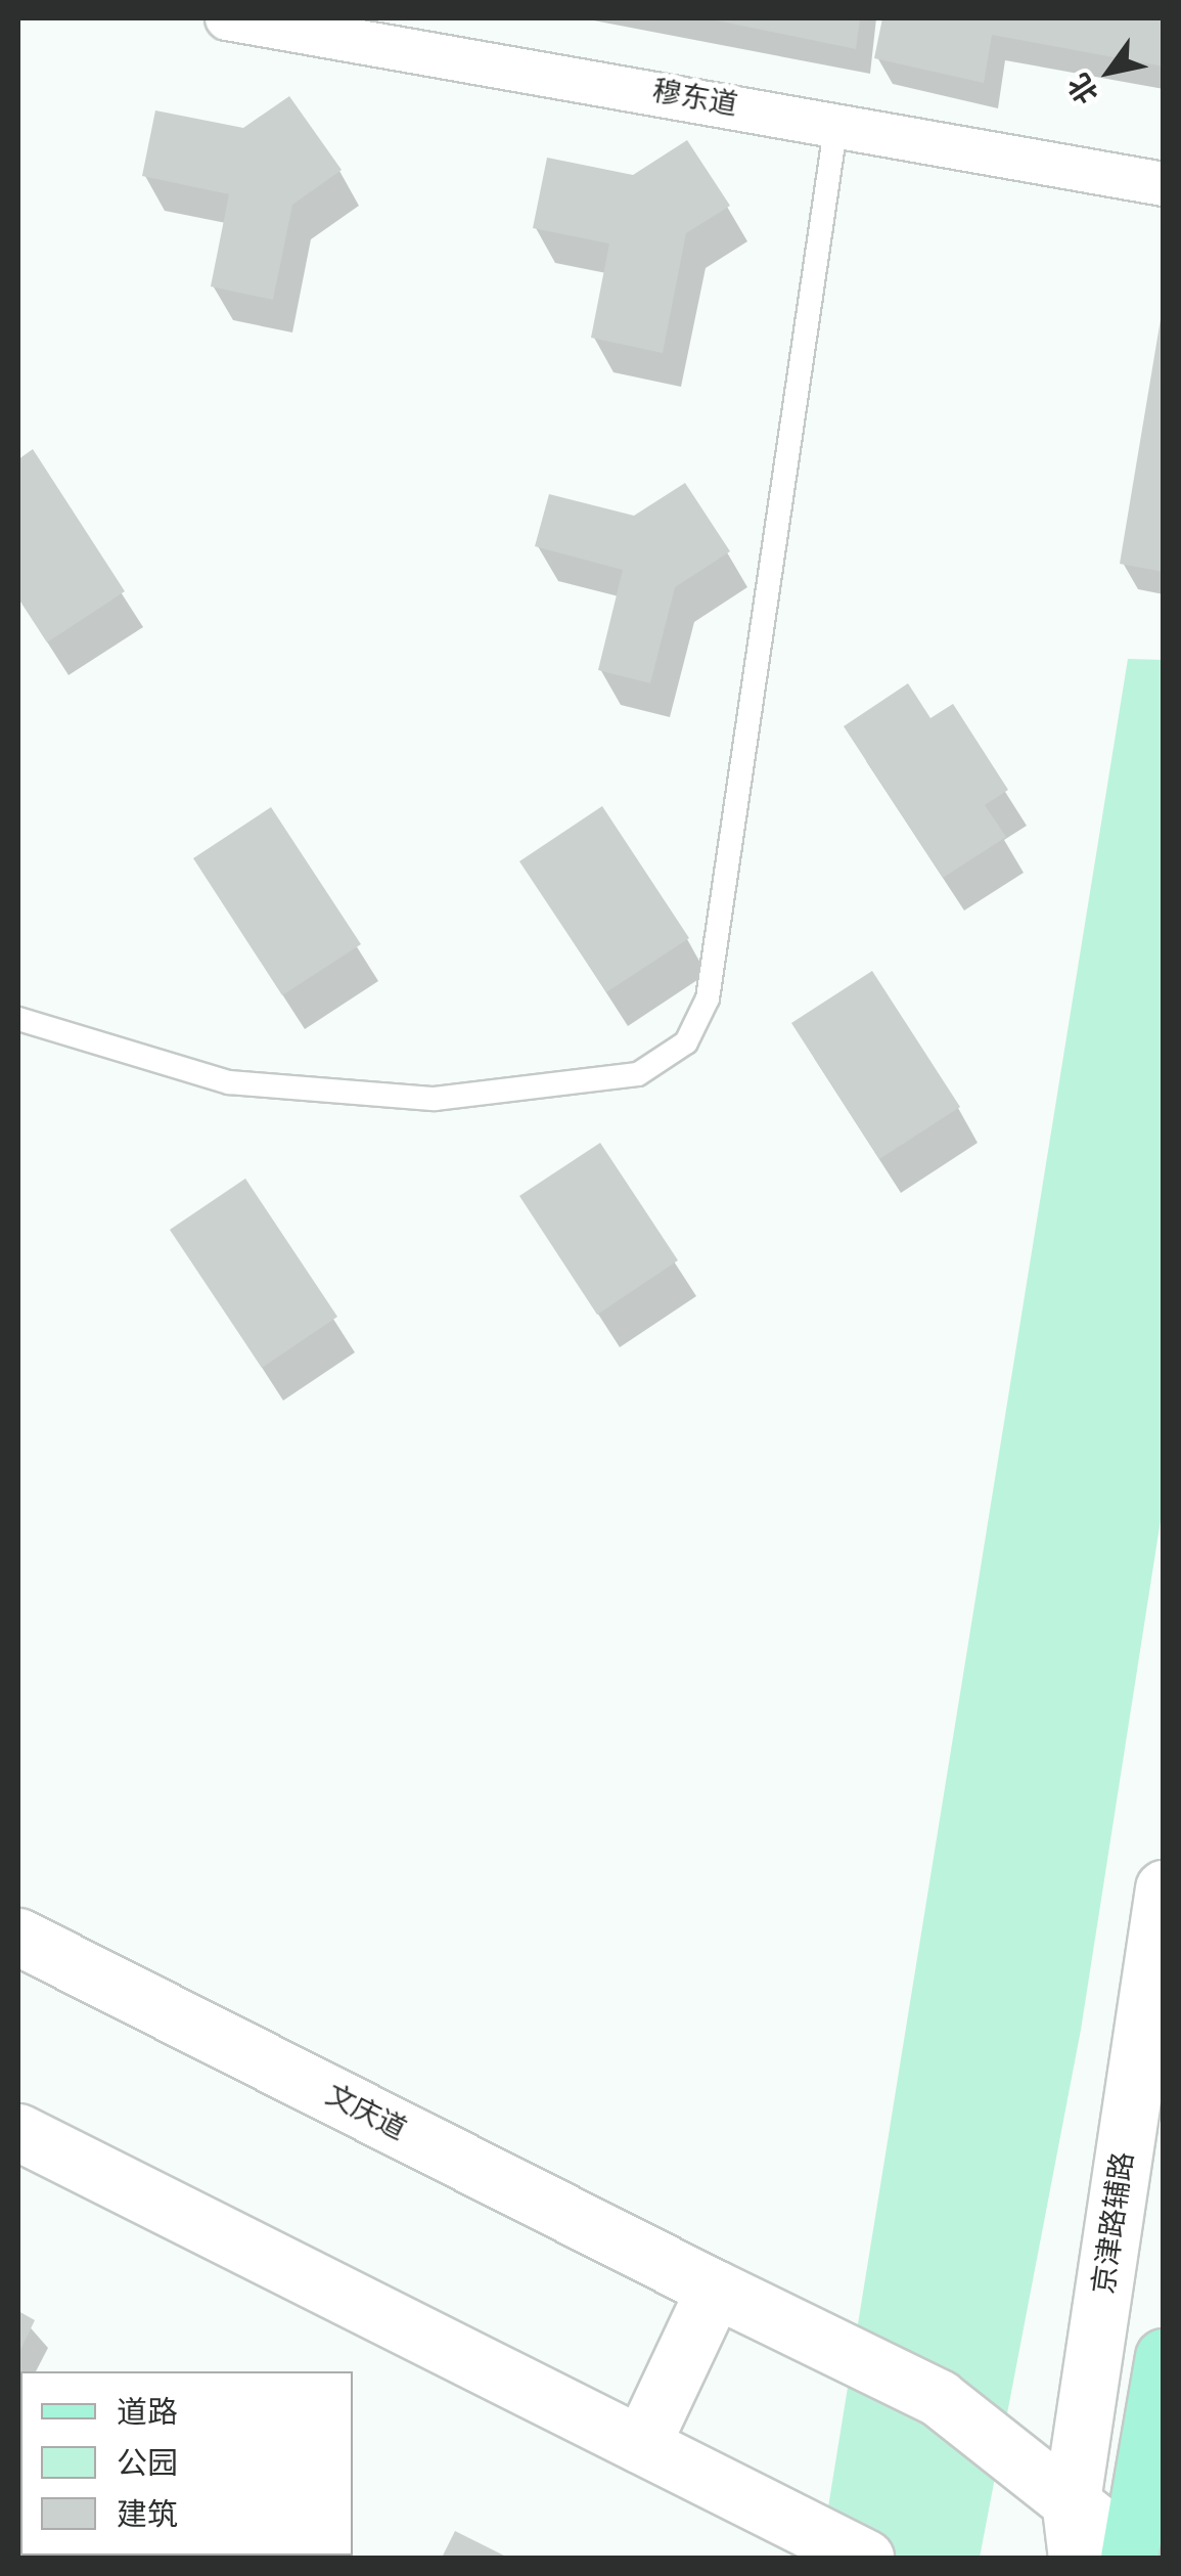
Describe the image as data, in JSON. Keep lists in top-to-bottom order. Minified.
{"streets":{"main road":["文庆道","京津路辅路"],"street":["穆东道"]},"crossings":[["文庆道","京津路辅路"]],"legend":["道路","公园","建筑"],"north":"bottom left"}
